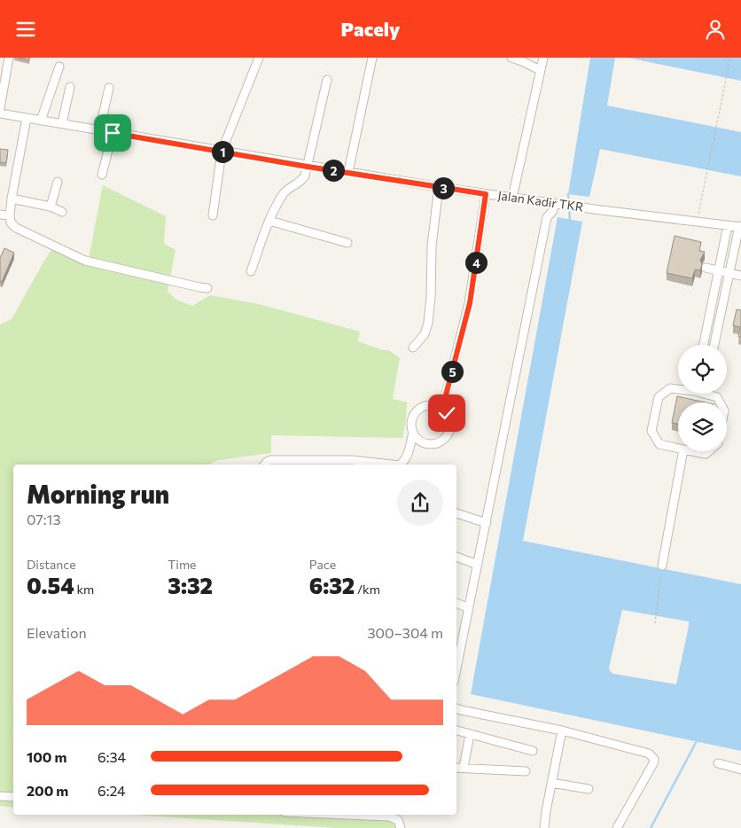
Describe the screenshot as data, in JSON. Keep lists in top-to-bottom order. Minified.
{"streets":{"street":["Jalan Kadir TKR"]},"page":{"header":"Pacely","pins":["1","2","3","4","5"],"heading":["Morning run","07:13"],"stats":[["Distance","0.54 km"],["Time","3:32"],["Pace","6:32 /km"]],"chart":["Elevation","300–304 m"],"list":[{"name":"100 m","note":"6:34"},{"name":"200 m","note":"6:24"}]}}
